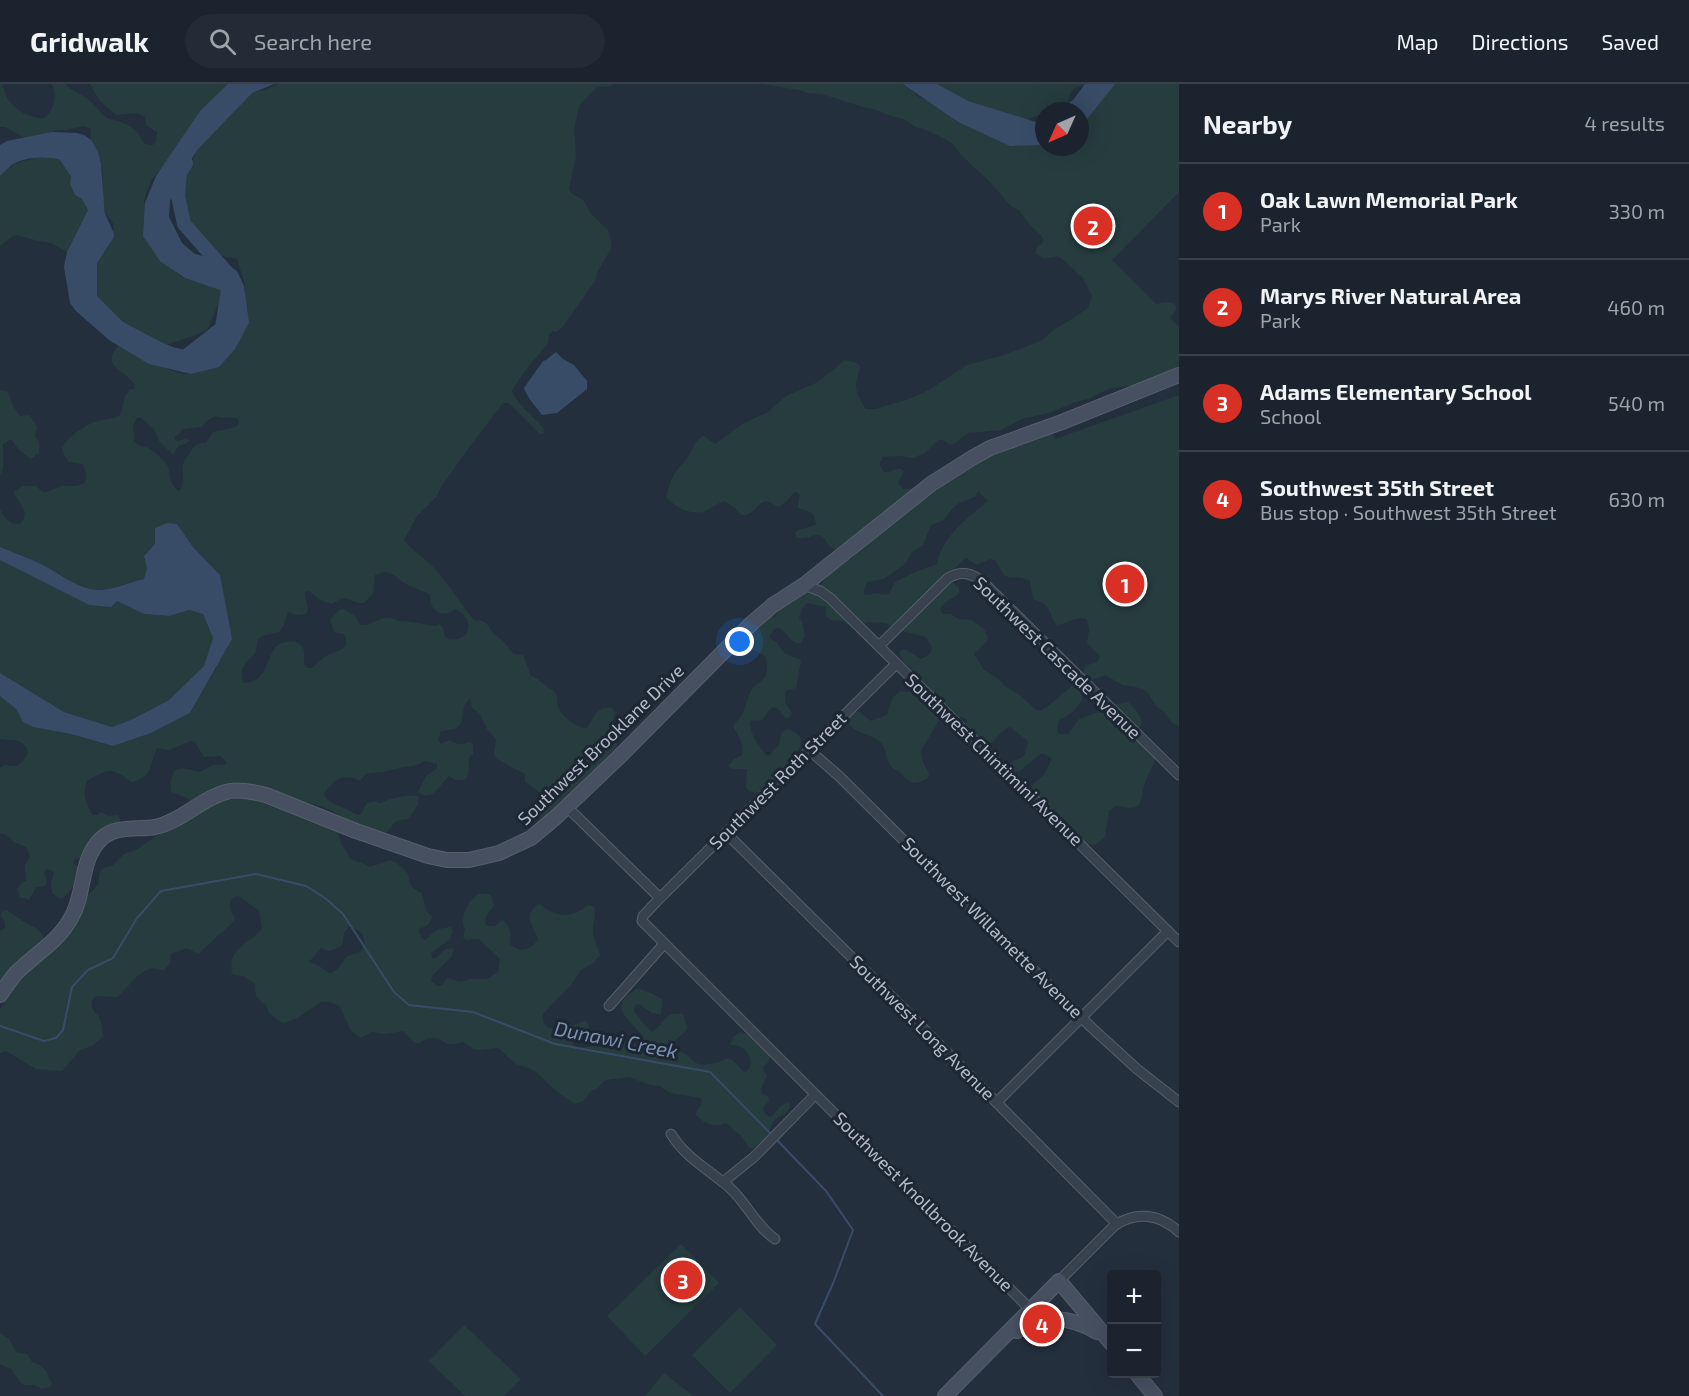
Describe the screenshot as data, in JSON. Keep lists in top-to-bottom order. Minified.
{"streets":{"street":["Southwest Cascade Avenue","Southwest Brooklane Drive","Southwest Chintimini Avenue","Southwest Roth Street","Southwest Willamette Avenue","Southwest Long Avenue","Southwest Knollbrook Avenue"]},"crossings":[["Southwest Cascade Avenue","Southwest Chintimini Avenue"],["Southwest Brooklane Drive","Southwest Chintimini Avenue"],["Southwest Chintimini Avenue","Southwest Roth Street"],["Southwest Roth Street","Southwest Willamette Avenue"],["Southwest Roth Street","Southwest Long Avenue"],["Southwest Roth Street","Southwest Knollbrook Avenue"]],"water":["Dunawi Creek"],"north":"bottom left","page":{"header":"Gridwalk","search":"Search here","nav":["Map","Directions","Saved"],"heading":["Nearby","4 results"],"list":[{"mark":"1","name":"Oak Lawn Memorial Park","note":"Park","value":"330 m"},{"mark":"2","name":"Marys River Natural Area","note":"Park","value":"460 m"},{"mark":"3","name":"Adams Elementary School","note":"School","value":"540 m"},{"mark":"4","name":"Southwest 35th Street","note":"Bus stop · Southwest 35th Street","value":"630 m"}],"pins":["2","1","3","4"],"map_buttons":["+","−"]}}
